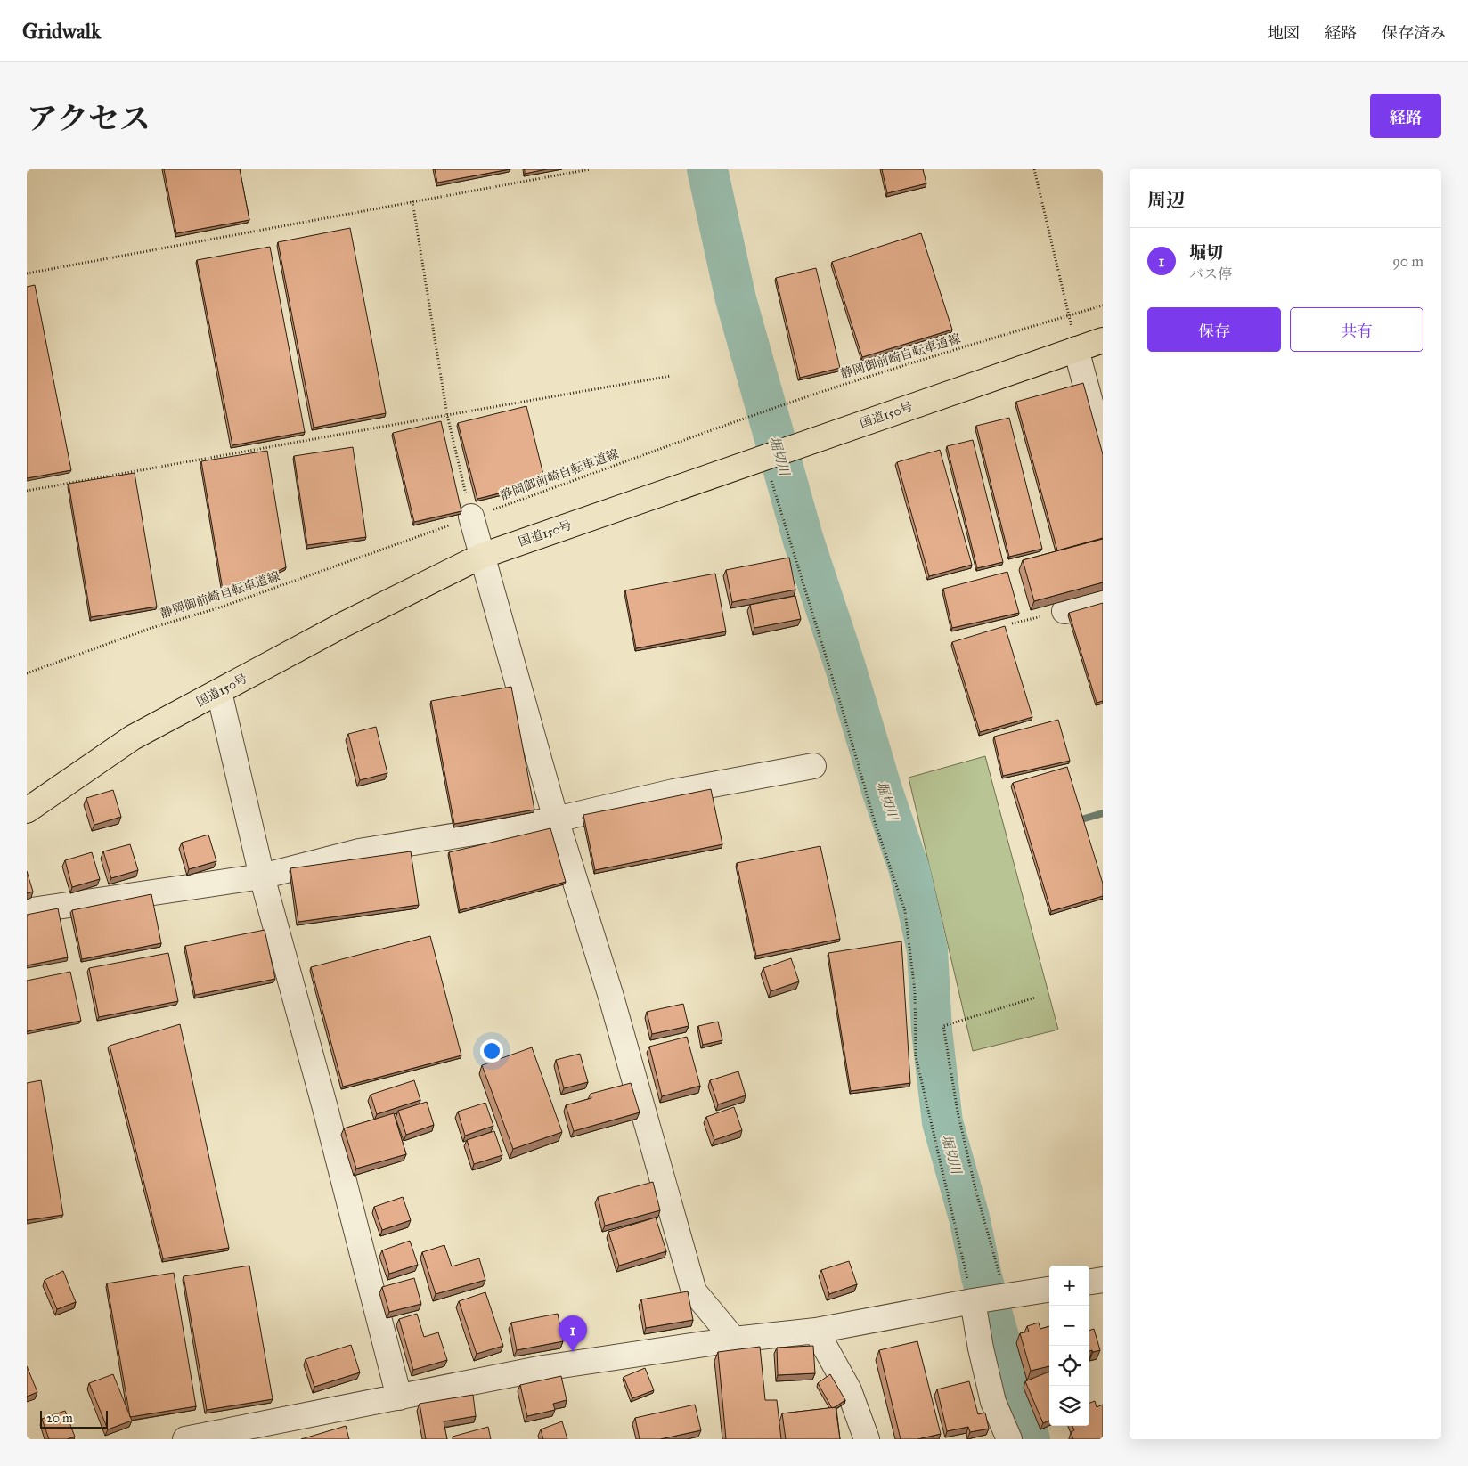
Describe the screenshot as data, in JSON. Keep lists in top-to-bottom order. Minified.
{"streets":{"highway":["国道150号"],"path":["静岡御前崎自転車道線"]},"water":["堀切川"],"scale_bar":"20 m","page":{"header":"Gridwalk","nav":["地図","経路","保存済み"],"title":"アクセス","buttons":["経路",["保存","共有"]],"heading":"周辺","list":[{"mark":"1","name":"堀切","note":"バス停","value":"90 m"}],"map_buttons":["+","−"],"pins":"1","scale":"20 m"}}
